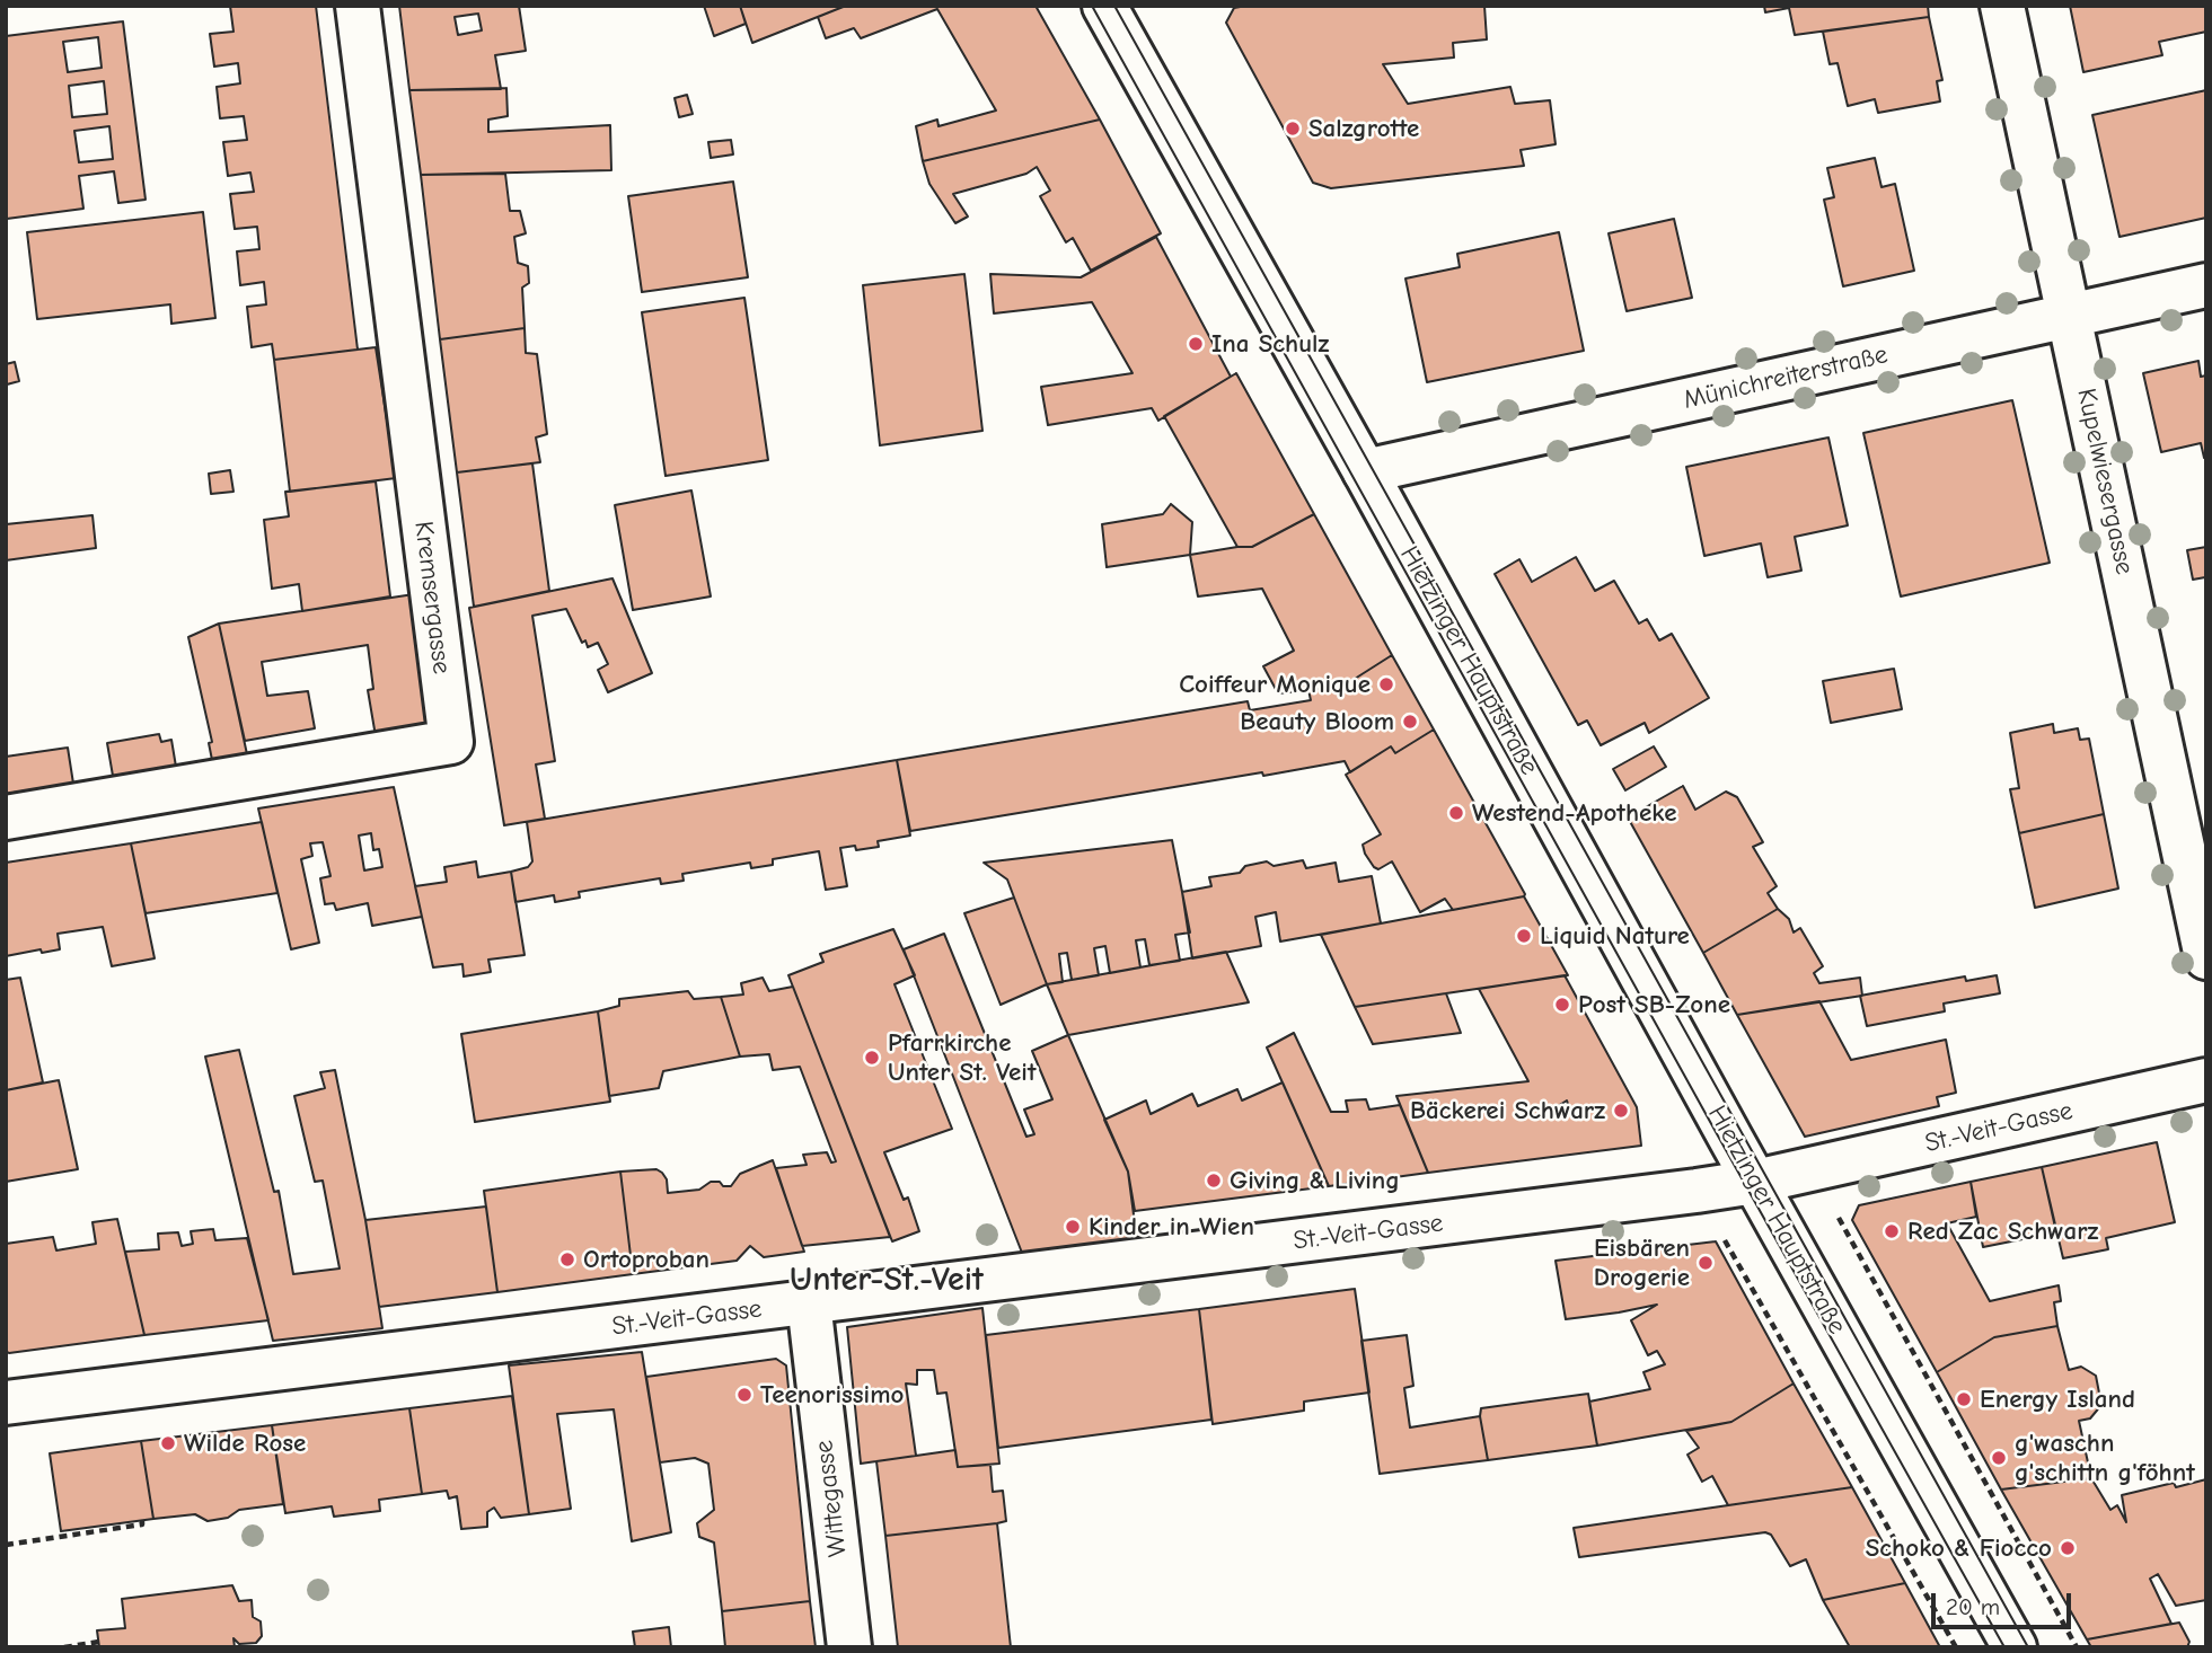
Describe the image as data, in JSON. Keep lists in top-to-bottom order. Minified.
{"streets":{"street":["Münichreiterstraße","Kupelwiesergasse","Kremsergasse","Hietzinger Hauptstraße","St.-Veit-Gasse","Wittegasse"]},"crossings":[["Münichreiterstraße","Kupelwiesergasse"],["Münichreiterstraße","Hietzinger Hauptstraße"],["Hietzinger Hauptstraße","St.-Veit-Gasse"],["St.-Veit-Gasse","Wittegasse"]],"districts":["Unter-St.-Veit"],"places":["Salzgrotte","Ina Schulz","Coiffeur Monique","Beauty Bloom","Westend-Apotheke","Liquid Nature","Post SB-Zone","Pfarrkirche Unter St. Veit","Bäckerei Schwarz","Giving & Living","Kinder in Wien","Red Zac Schwarz","Ortoproban","Eisbären Drogerie","Teenorissimo","Energy Island","Wilde Rose","g'waschn g'schittn g'föhnt","Schoko & Fiocco"],"scale_bar":"20 m"}
